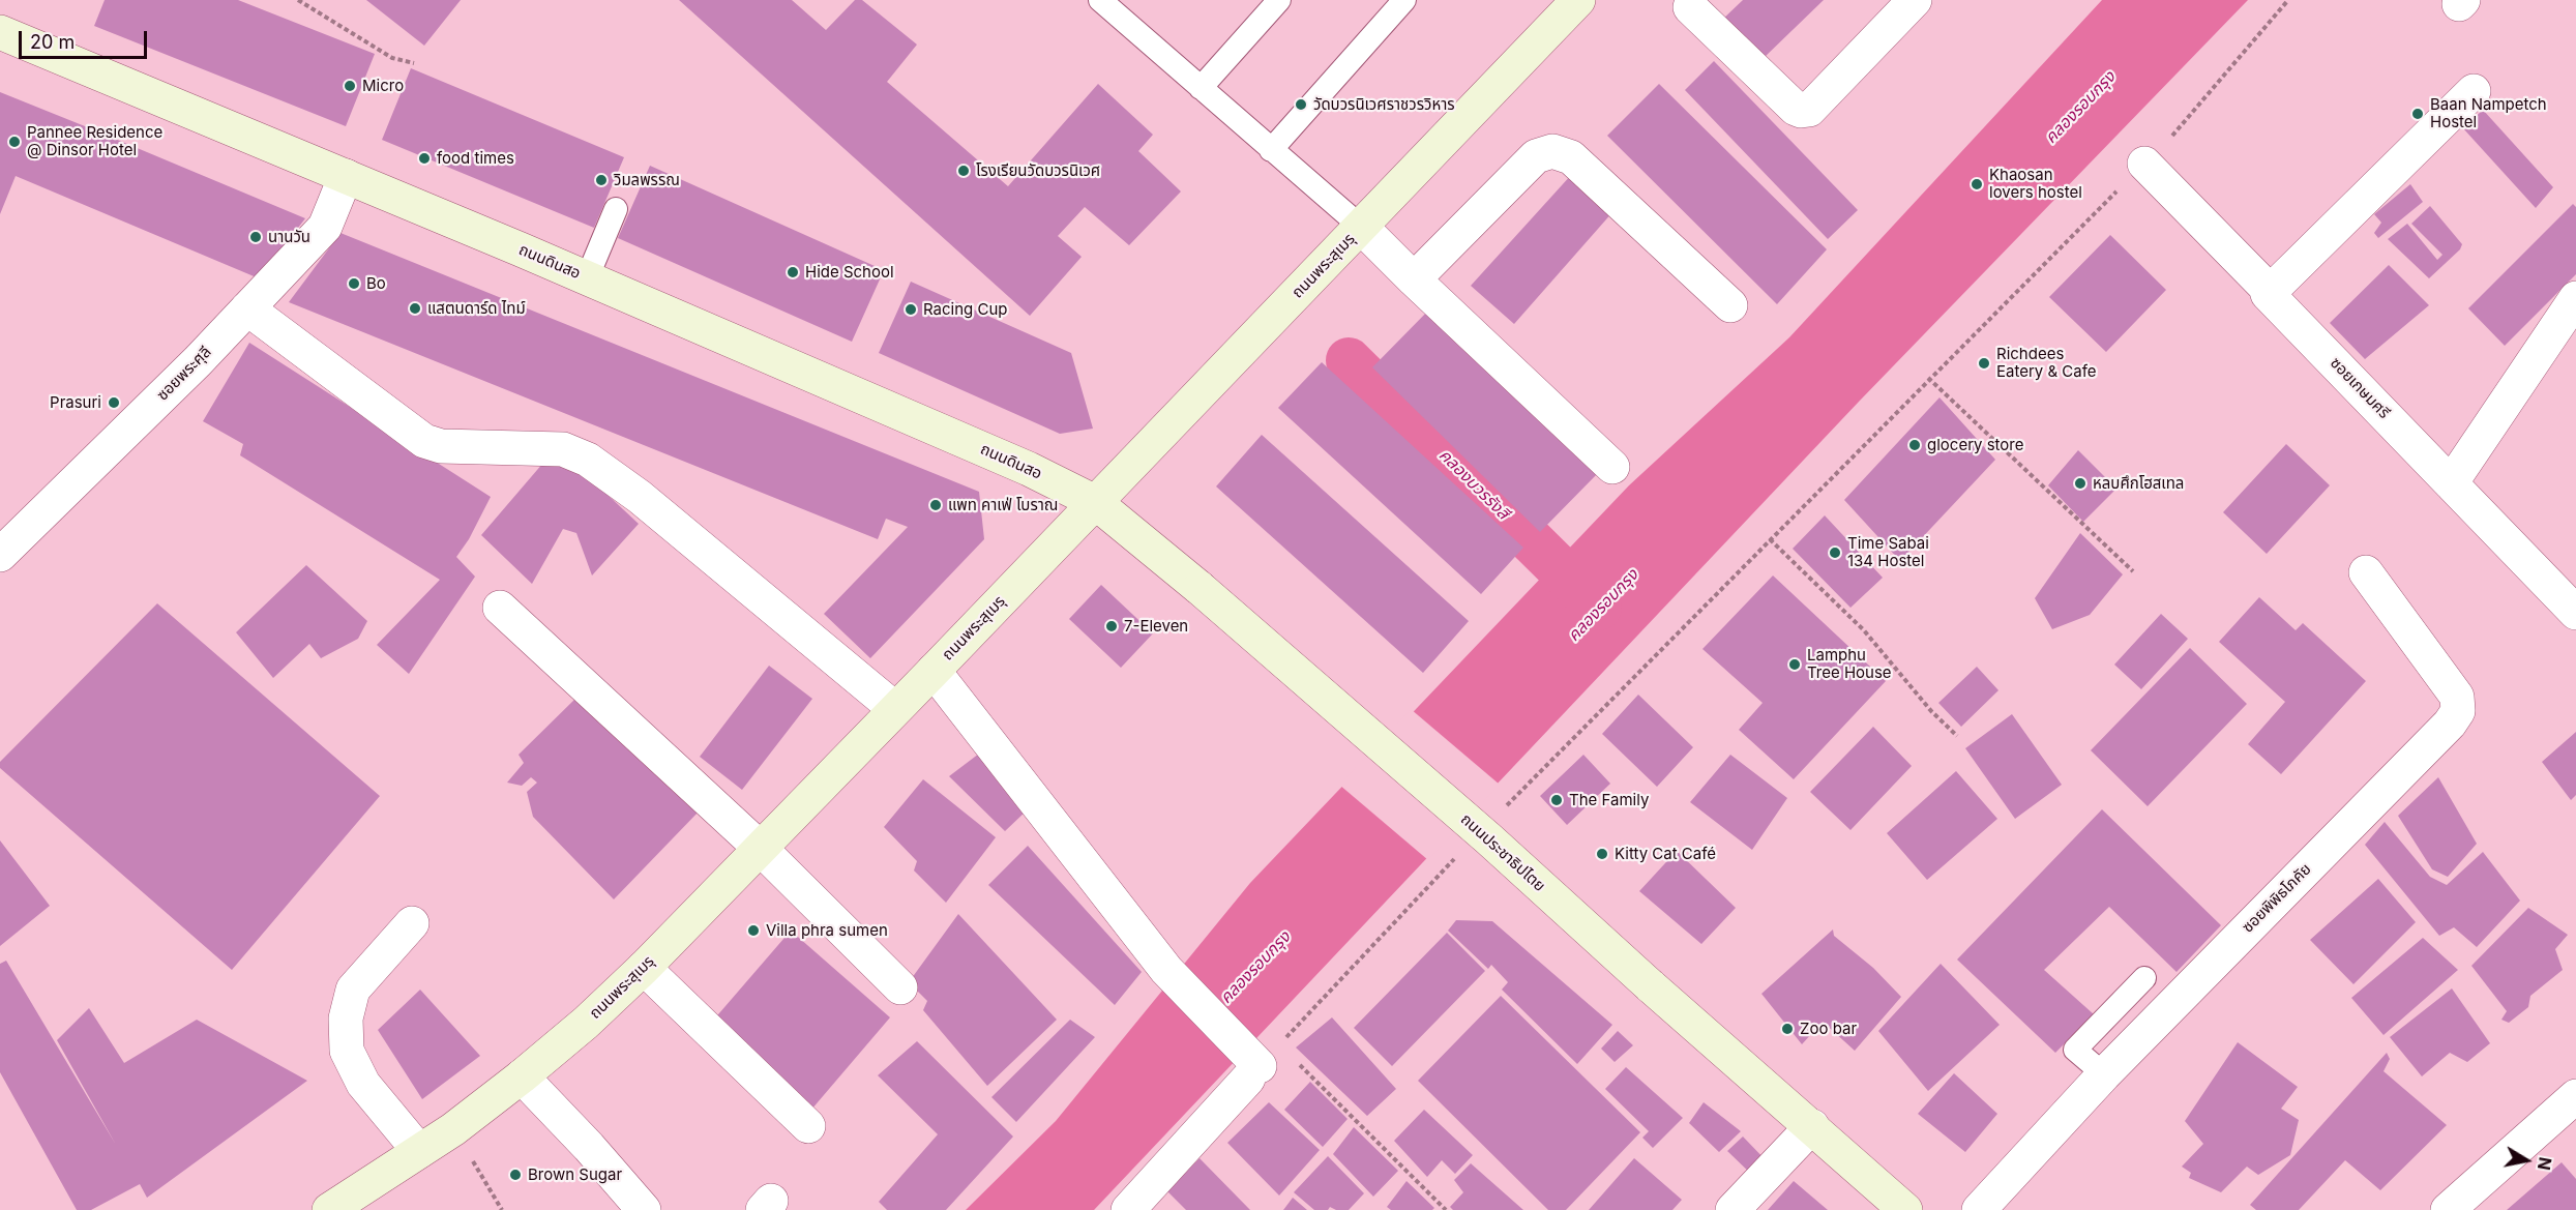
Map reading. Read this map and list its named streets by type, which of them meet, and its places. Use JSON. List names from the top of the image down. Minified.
{"streets":{"main road":["ถนนดินสอ","ถนนพระสุเมรุ","ถนนประชาธิปไตย"],"street":["ซอยพระศุลี","ซอยเกษมศรี","ซอยพิพิธโภคัย"]},"crossings":[["ถนนดินสอ","ถนนพระสุเมรุ"],["ถนนดินสอ","ซอยพระศุลี"],["ถนนดินสอ","ถนนประชาธิปไตย"],["ถนนพระสุเมรุ","ถนนประชาธิปไตย"]],"water":["คลองรอบกรุง","คลองบวรรังสี"],"places":["Micro","วัดบวรนิเวศราชวรวิหาร","Baan Nampetch Hostel","Pannee Residence @ Dinsor Hotel","food times","โรงเรียนวัดบวรนิเวศ","วิมลพรรณ","Khaosan lovers hostel","นานวัน","Hide School","Bo","แสตนดาร์ด ไทม์","Racing Cup","Richdees Eatery & Cafe","Prasuri","glocery store","หลบศึกโฮสเทล","แพท คาเฟ่ โบราณ","Time Sabai 134 Hostel","7-Eleven","Lamphu Tree House","The Family","Kitty Cat Café","Villa phra sumen","Zoo bar","Brown Sugar"],"scale_bar":"20 m","north":"right"}
